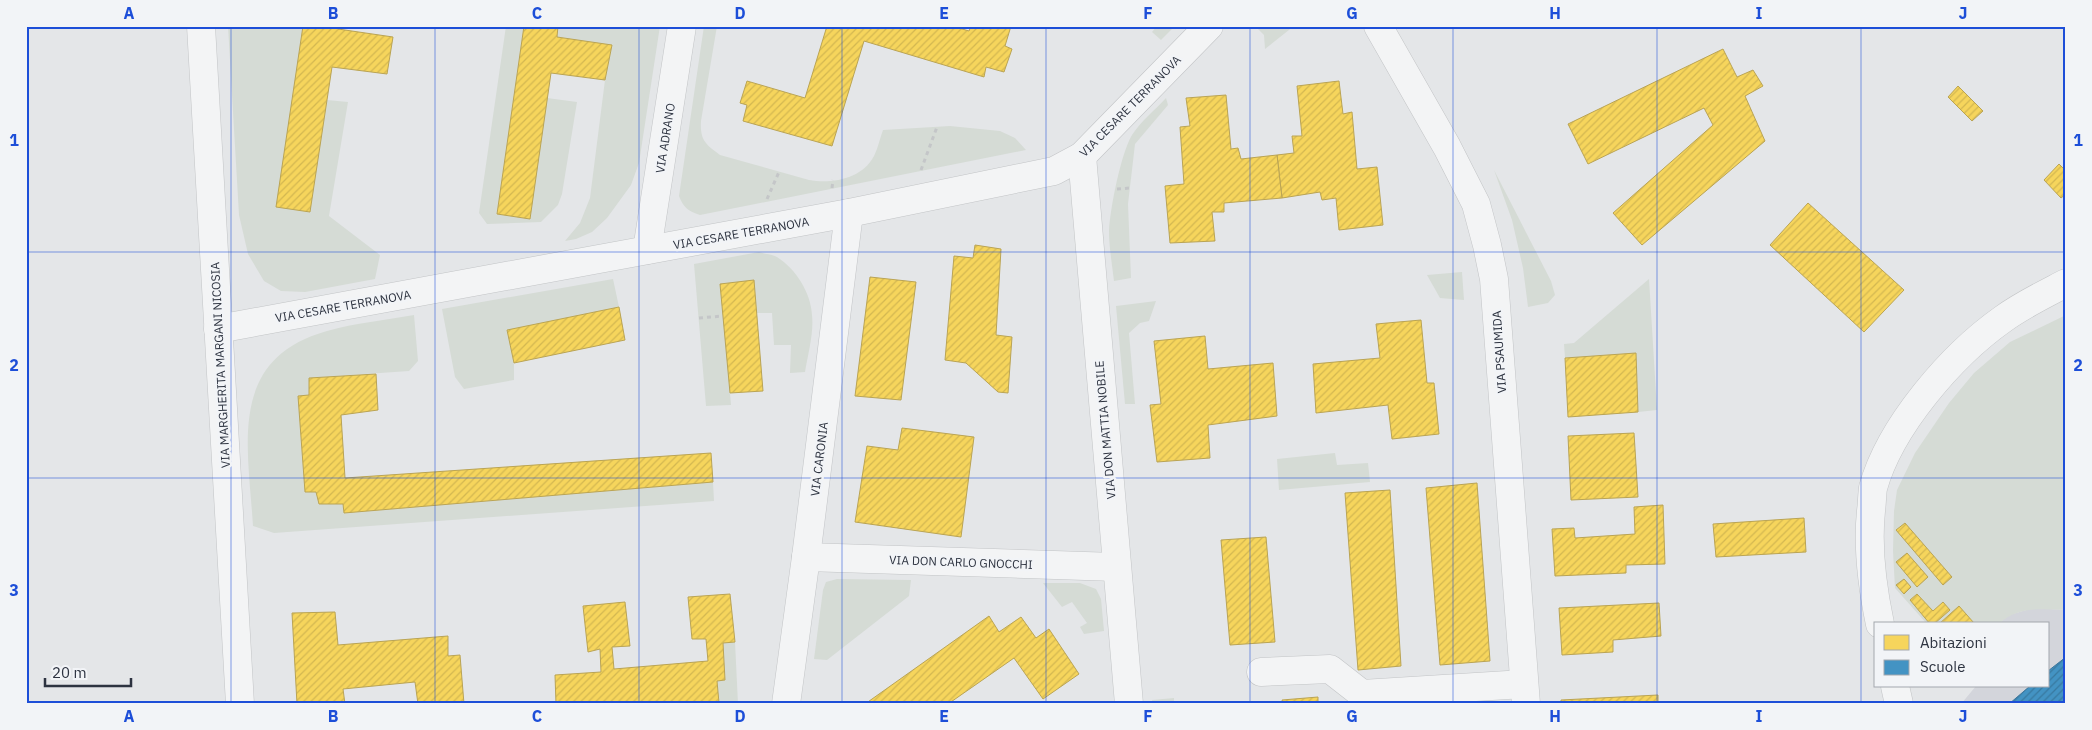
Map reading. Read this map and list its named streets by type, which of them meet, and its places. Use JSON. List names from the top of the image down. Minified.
{"streets":{"street":["VIA CESARE TERRANOVA","VIA ADRANO","VIA PSAUMIDA","VIA MARGHERITA MARGANI NICOSIA","VIA DON MATTIA NOBILE","VIA CARONIA","VIA DON CARLO GNOCCHI"]},"crossings":[["VIA CESARE TERRANOVA","VIA ADRANO"],["VIA CESARE TERRANOVA","VIA MARGHERITA MARGANI NICOSIA"],["VIA CESARE TERRANOVA","VIA DON MATTIA NOBILE"],["VIA CESARE TERRANOVA","VIA CARONIA"],["VIA DON MATTIA NOBILE","VIA DON CARLO GNOCCHI"],["VIA CARONIA","VIA DON CARLO GNOCCHI"]],"legend":["Abitazioni","Scuole"],"scale_bar":"20 m","grid":{"columns":["A","B","C","D","E","F","G","H","I","J"],"rows":["1","2","3"]}}
